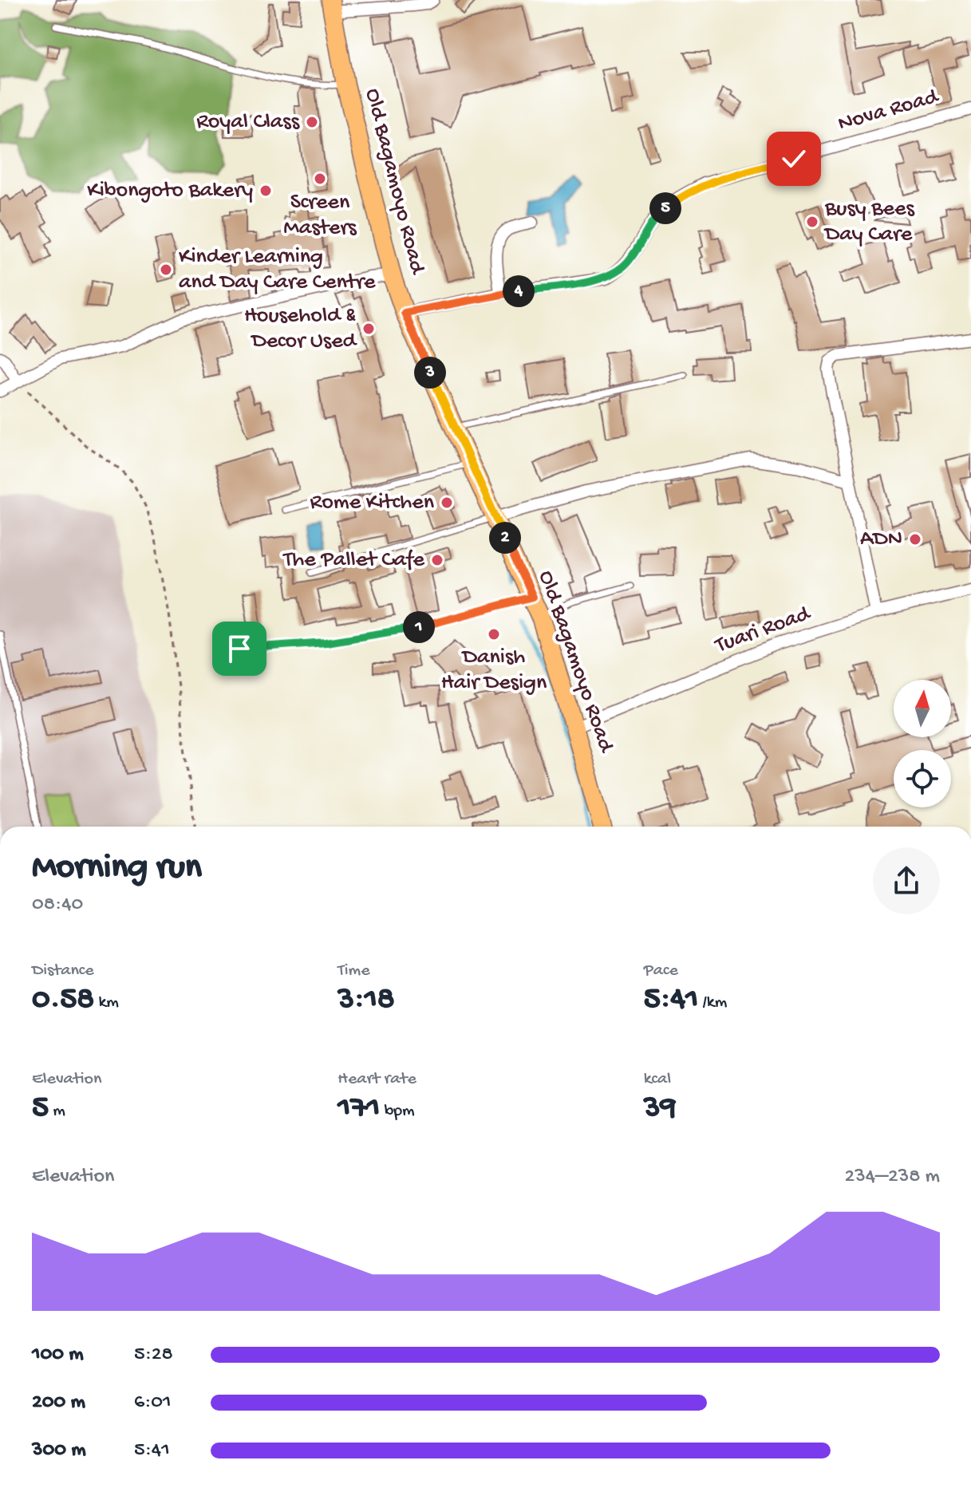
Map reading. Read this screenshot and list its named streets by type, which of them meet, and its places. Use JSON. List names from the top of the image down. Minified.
{"streets":{"main road":["Old Bagamoyo Road"],"street":["Nova Road","Tuari Road"]},"crossings":[["Nova Road","Old Bagamoyo Road"],["Old Bagamoyo Road","Tuari Road"]],"places":["Royal Class","Screen Masters","Kibongoto Bakery","Busy Bees Day Care","Kinder Learning and Day Care Centre","Household & Decor Used","Rome Kitchen","ADN","The Pallet Cafe","Danish Hair Design"],"north":"top","page":{"pins":["5","4","3","2","1"],"heading":["Morning run","08:40"],"stats":[["Distance","0.58 km"],["Time","3:18"],["Pace","5:41 /km"],["Elevation","5 m"],["Heart rate","171 bpm"],["kcal","39"]],"chart":["Elevation","234–238 m"],"list":[{"name":"100 m","note":"5:28"},{"name":"200 m","note":"6:01"},{"name":"300 m","note":"5:41"}]}}
